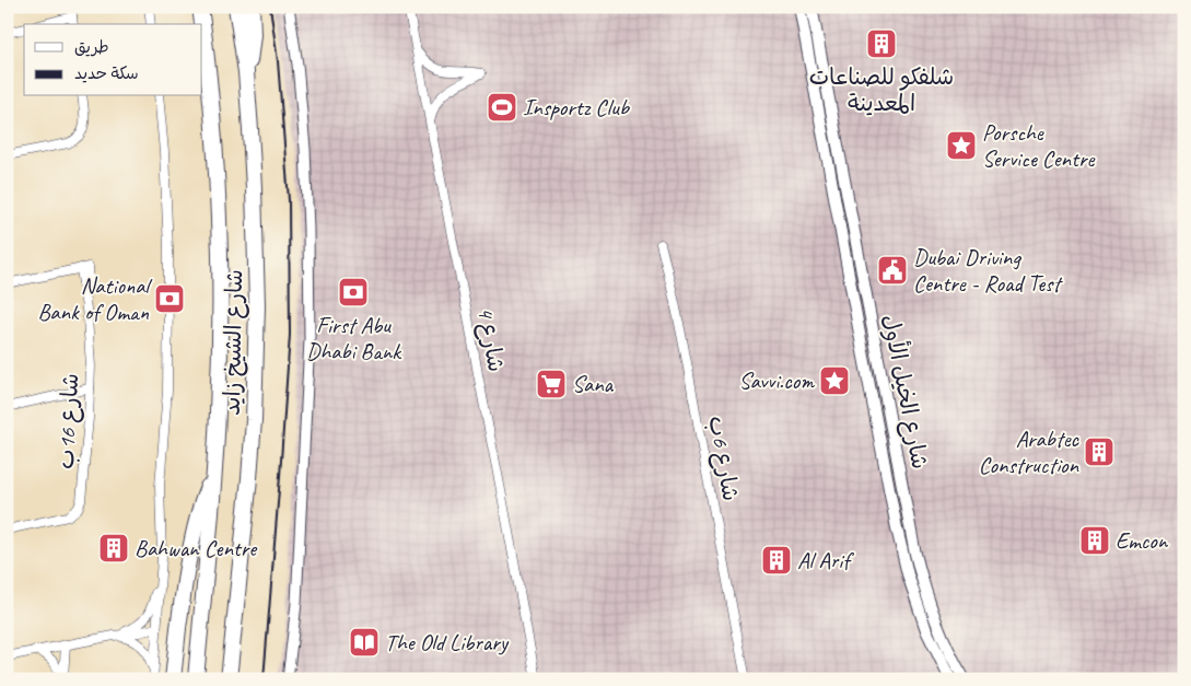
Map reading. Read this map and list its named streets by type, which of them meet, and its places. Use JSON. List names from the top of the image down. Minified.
{"streets":{"highway":["شارع الشيخ زايد"],"main road":["شارع الخيل الأول"],"street":["شارع 4","شارع 16ب","شارع 6ب"]},"places":{"building":["شلفكو للصناعات المعدينة","Arabtec Construction","Emcon","Bahwan Centre","Al Arif"],"sports":["Insportz Club"],"place":["Porsche Service Centre","Savvi.com"],"public building":["Dubai Driving Centre - Road Test"],"bank":["First Abu Dhabi Bank","National Bank of Oman"],"supermarket":["Sana"],"library":["The Old Library"]},"legend":["طريق","سكة حديد"]}
